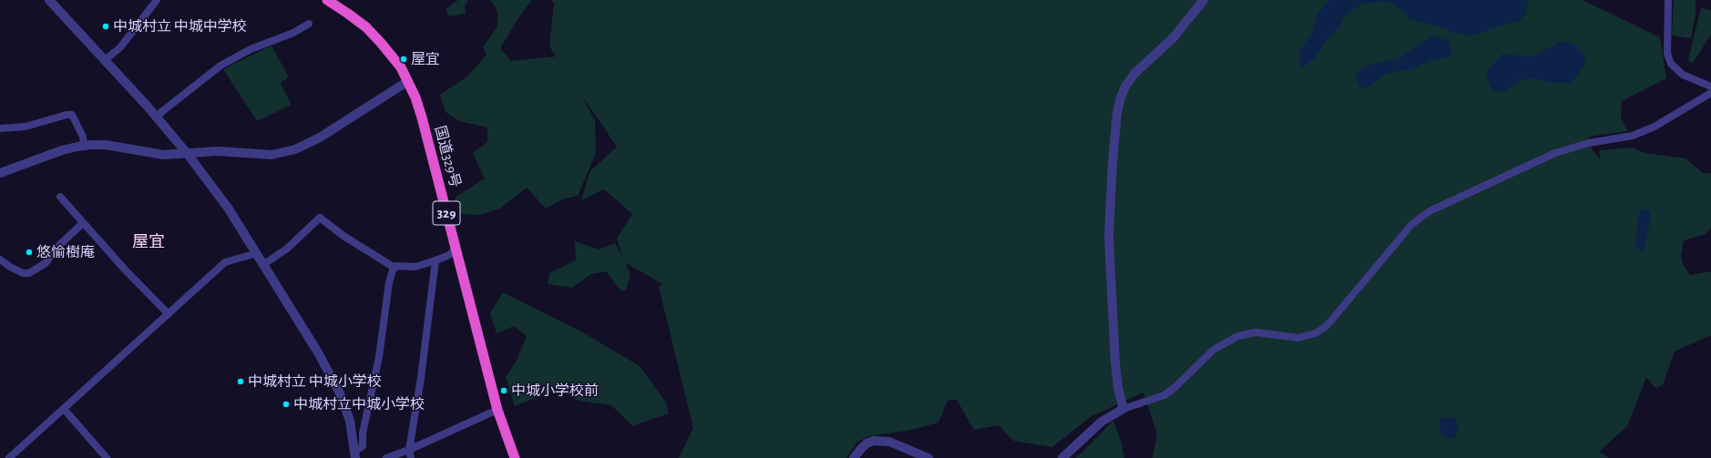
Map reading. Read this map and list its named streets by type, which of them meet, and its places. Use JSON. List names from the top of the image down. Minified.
{"streets":{"highway":["国道329号","329"]},"districts":["屋宜"],"places":["中城村立 中城中学校","屋宜","悠愉樹庵","中城村立 中城小学校","中城小学校前","中城村立中城小学校"]}
